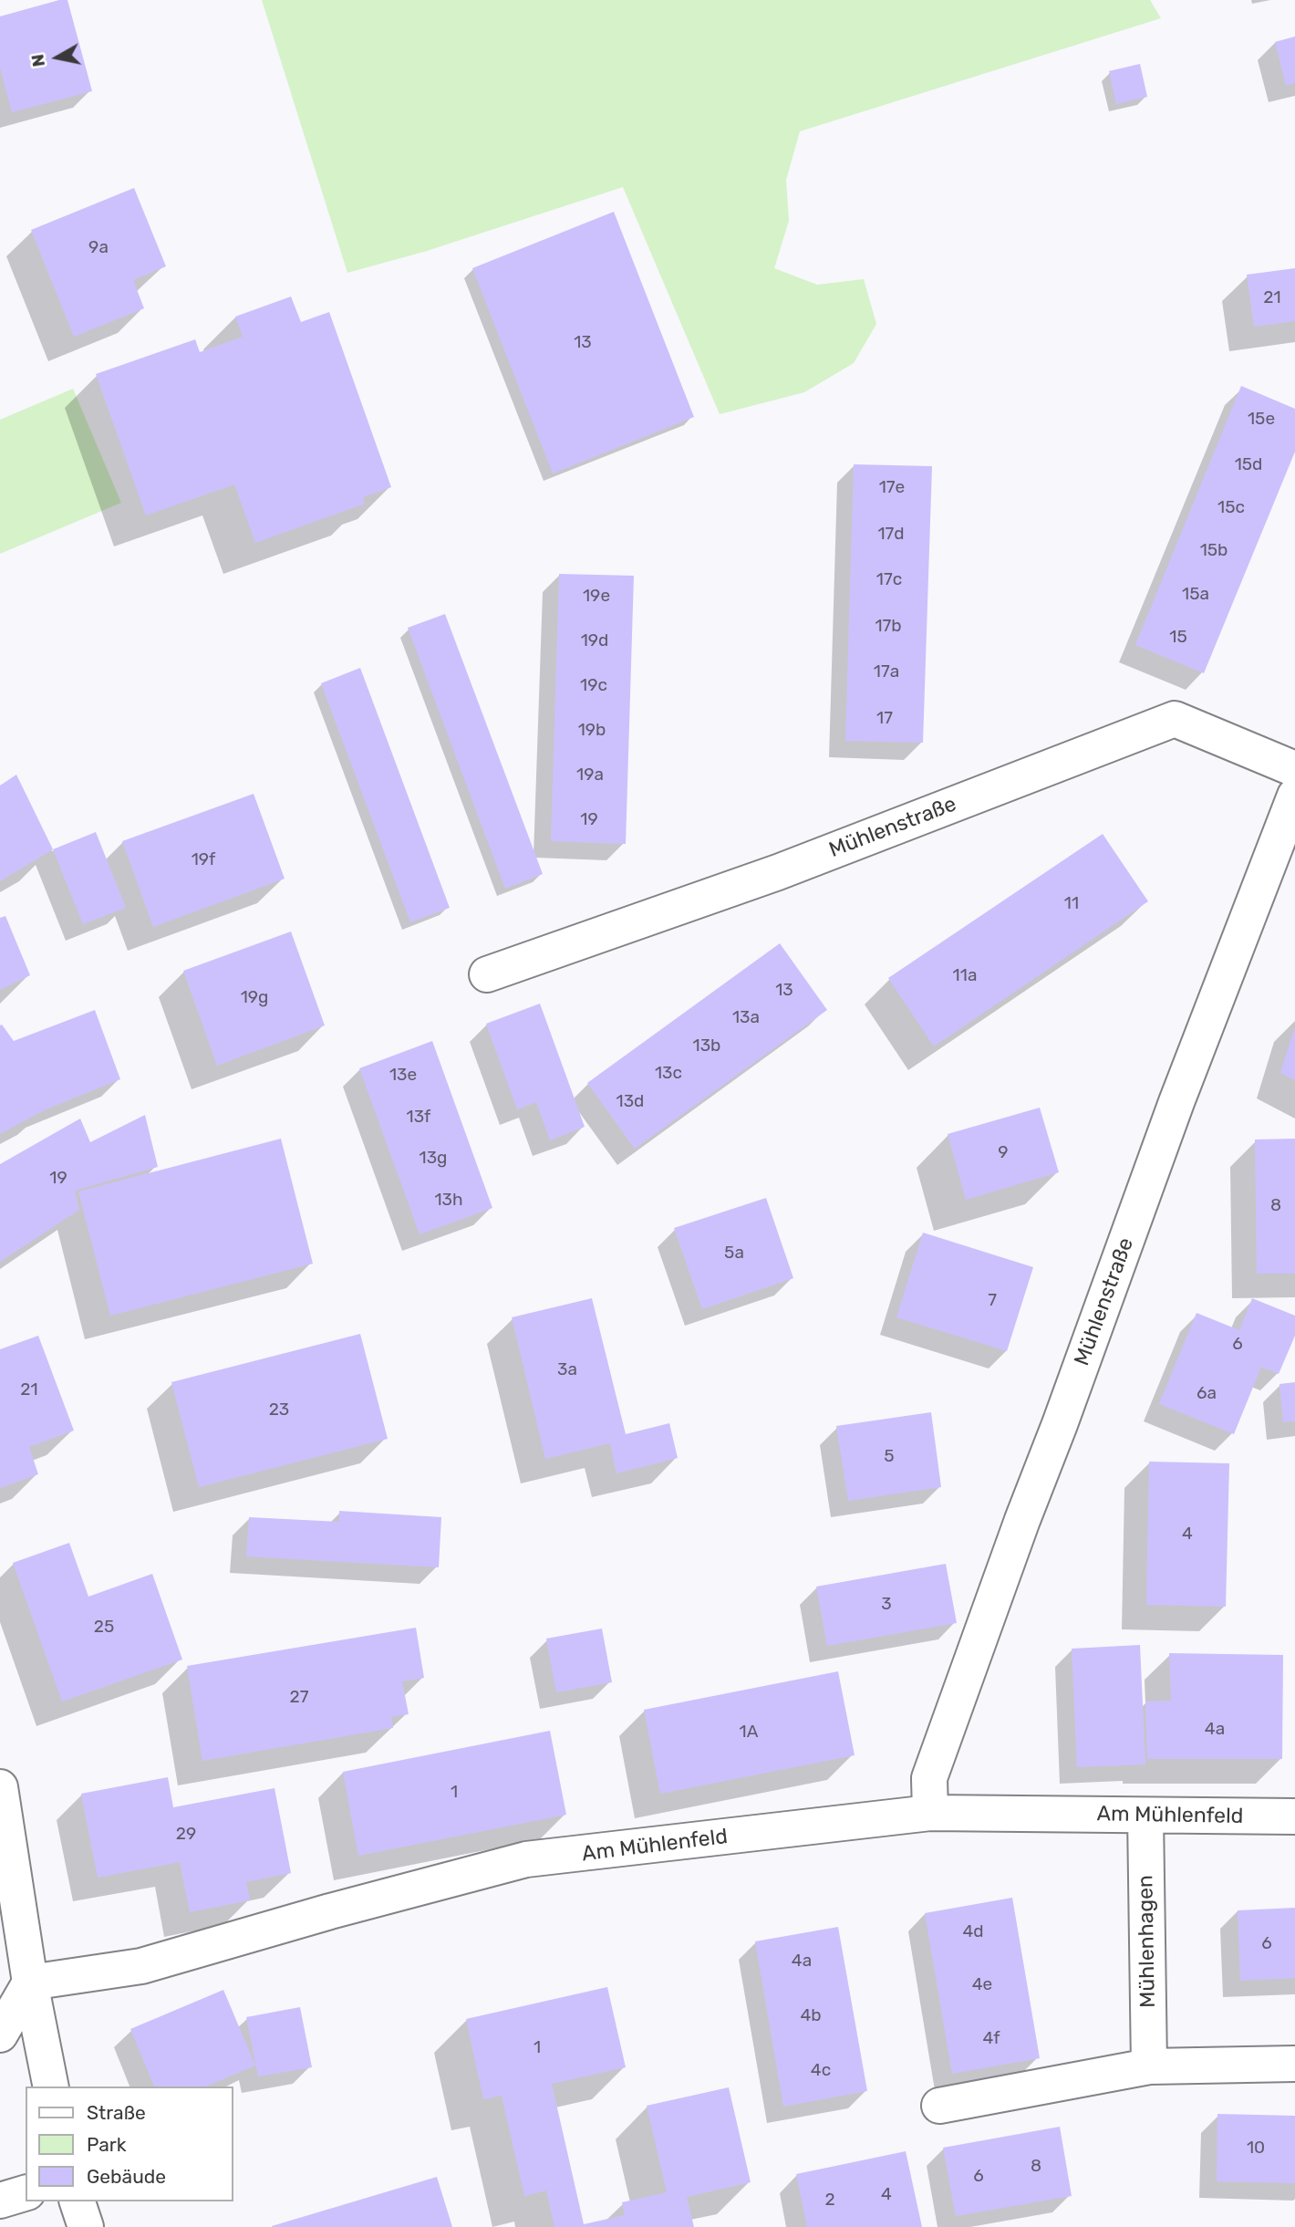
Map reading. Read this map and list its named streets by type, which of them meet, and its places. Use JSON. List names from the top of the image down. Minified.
{"streets":{"street":["Mühlenstraße","Am Mühlenfeld","Mühlenhagen"]},"crossings":[["Mühlenstraße","Am Mühlenfeld"],["Am Mühlenfeld","Mühlenhagen"]],"house_numbers":["9a","21","13","15e","15d","17e","15c","17d","15b","17c","15a","19e","17b","15","19d","17a","19c","17","19b","19a","19","19f","11","11a","13","19g","13a","13b","13c","13e","13d","13f","9","13g","19","13h","8","5a","7","6","3a","21","6a","23","5","4","3","25","27","4a","1A","1","29","4d","6","4a","4e","4b","4f","1","4c","10","8","6","4","2"],"legend":["Straße","Park","Gebäude"],"north":"left"}
